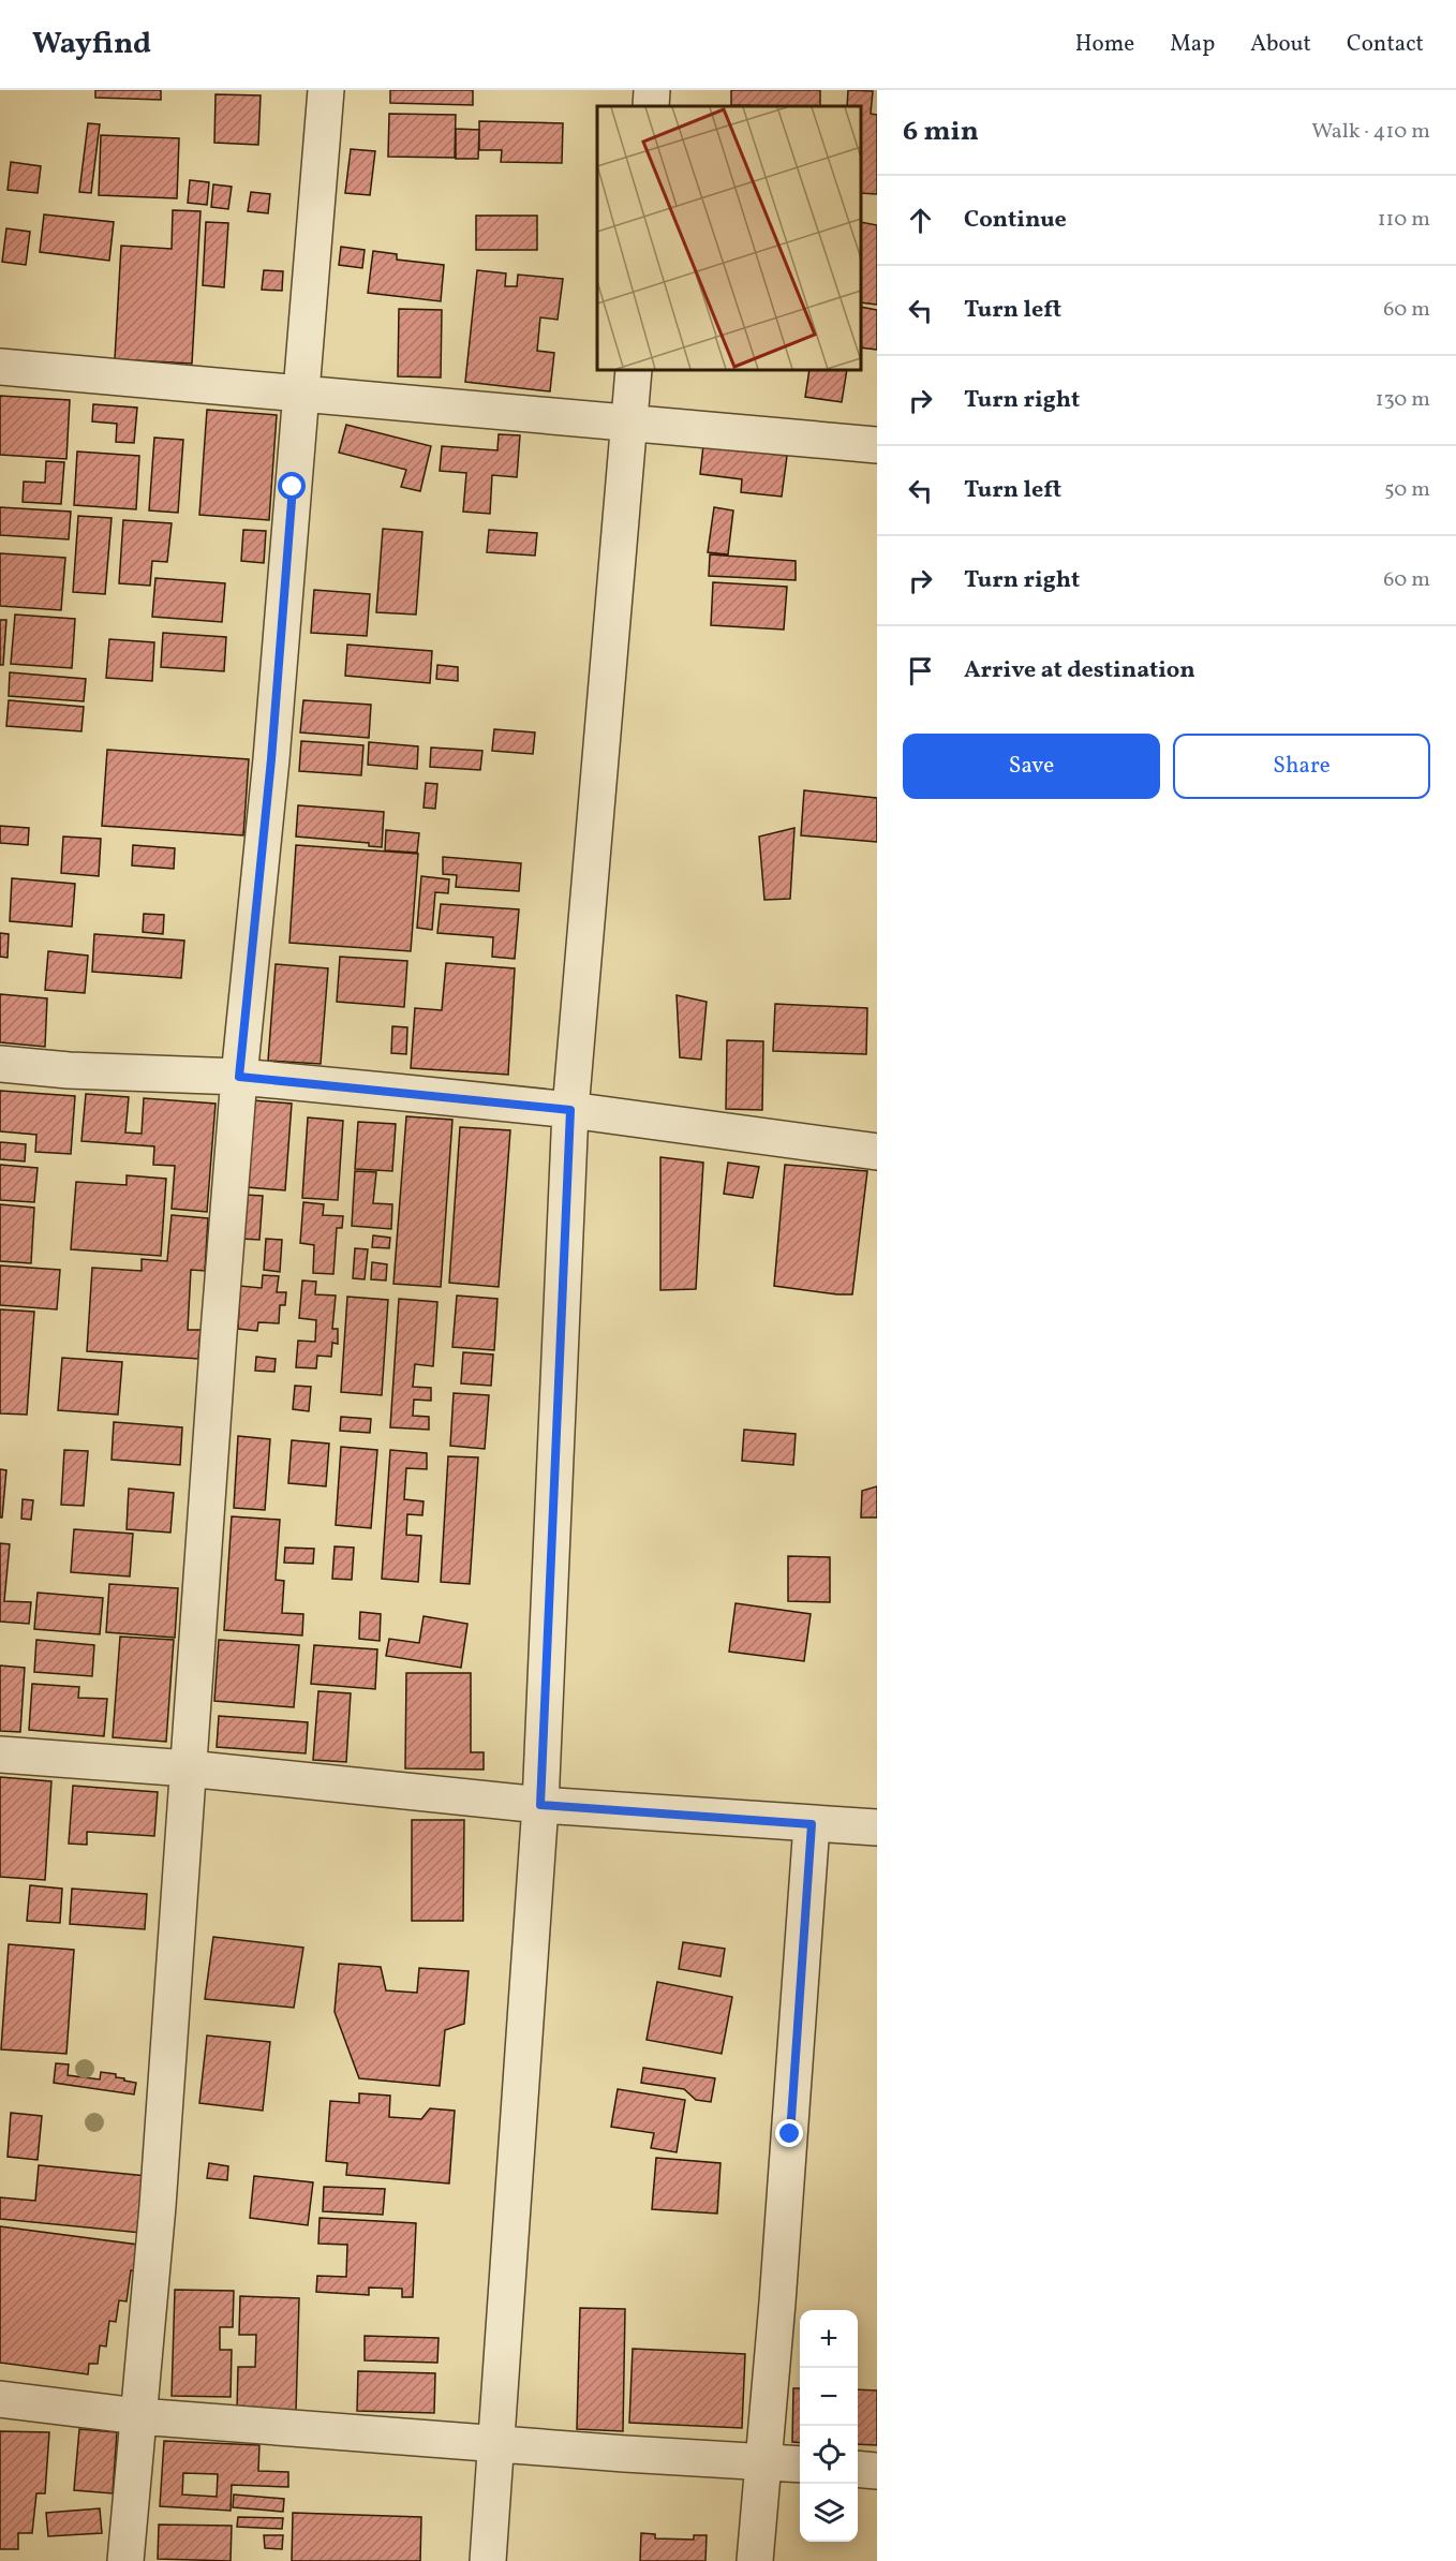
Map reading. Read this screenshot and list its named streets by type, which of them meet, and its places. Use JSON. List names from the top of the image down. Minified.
{"page":{"header":"Wayfind","nav":["Home","Map","About","Contact"],"heading":["6 min","Walk · 410 m"],"list":[["Continue","110 m"],["Turn left","60 m"],["Turn right","130 m"],["Turn left","50 m"],["Turn right","60 m"],"Arrive at destination"],"buttons":["Save","Share"],"map_buttons":["+","−"]}}
